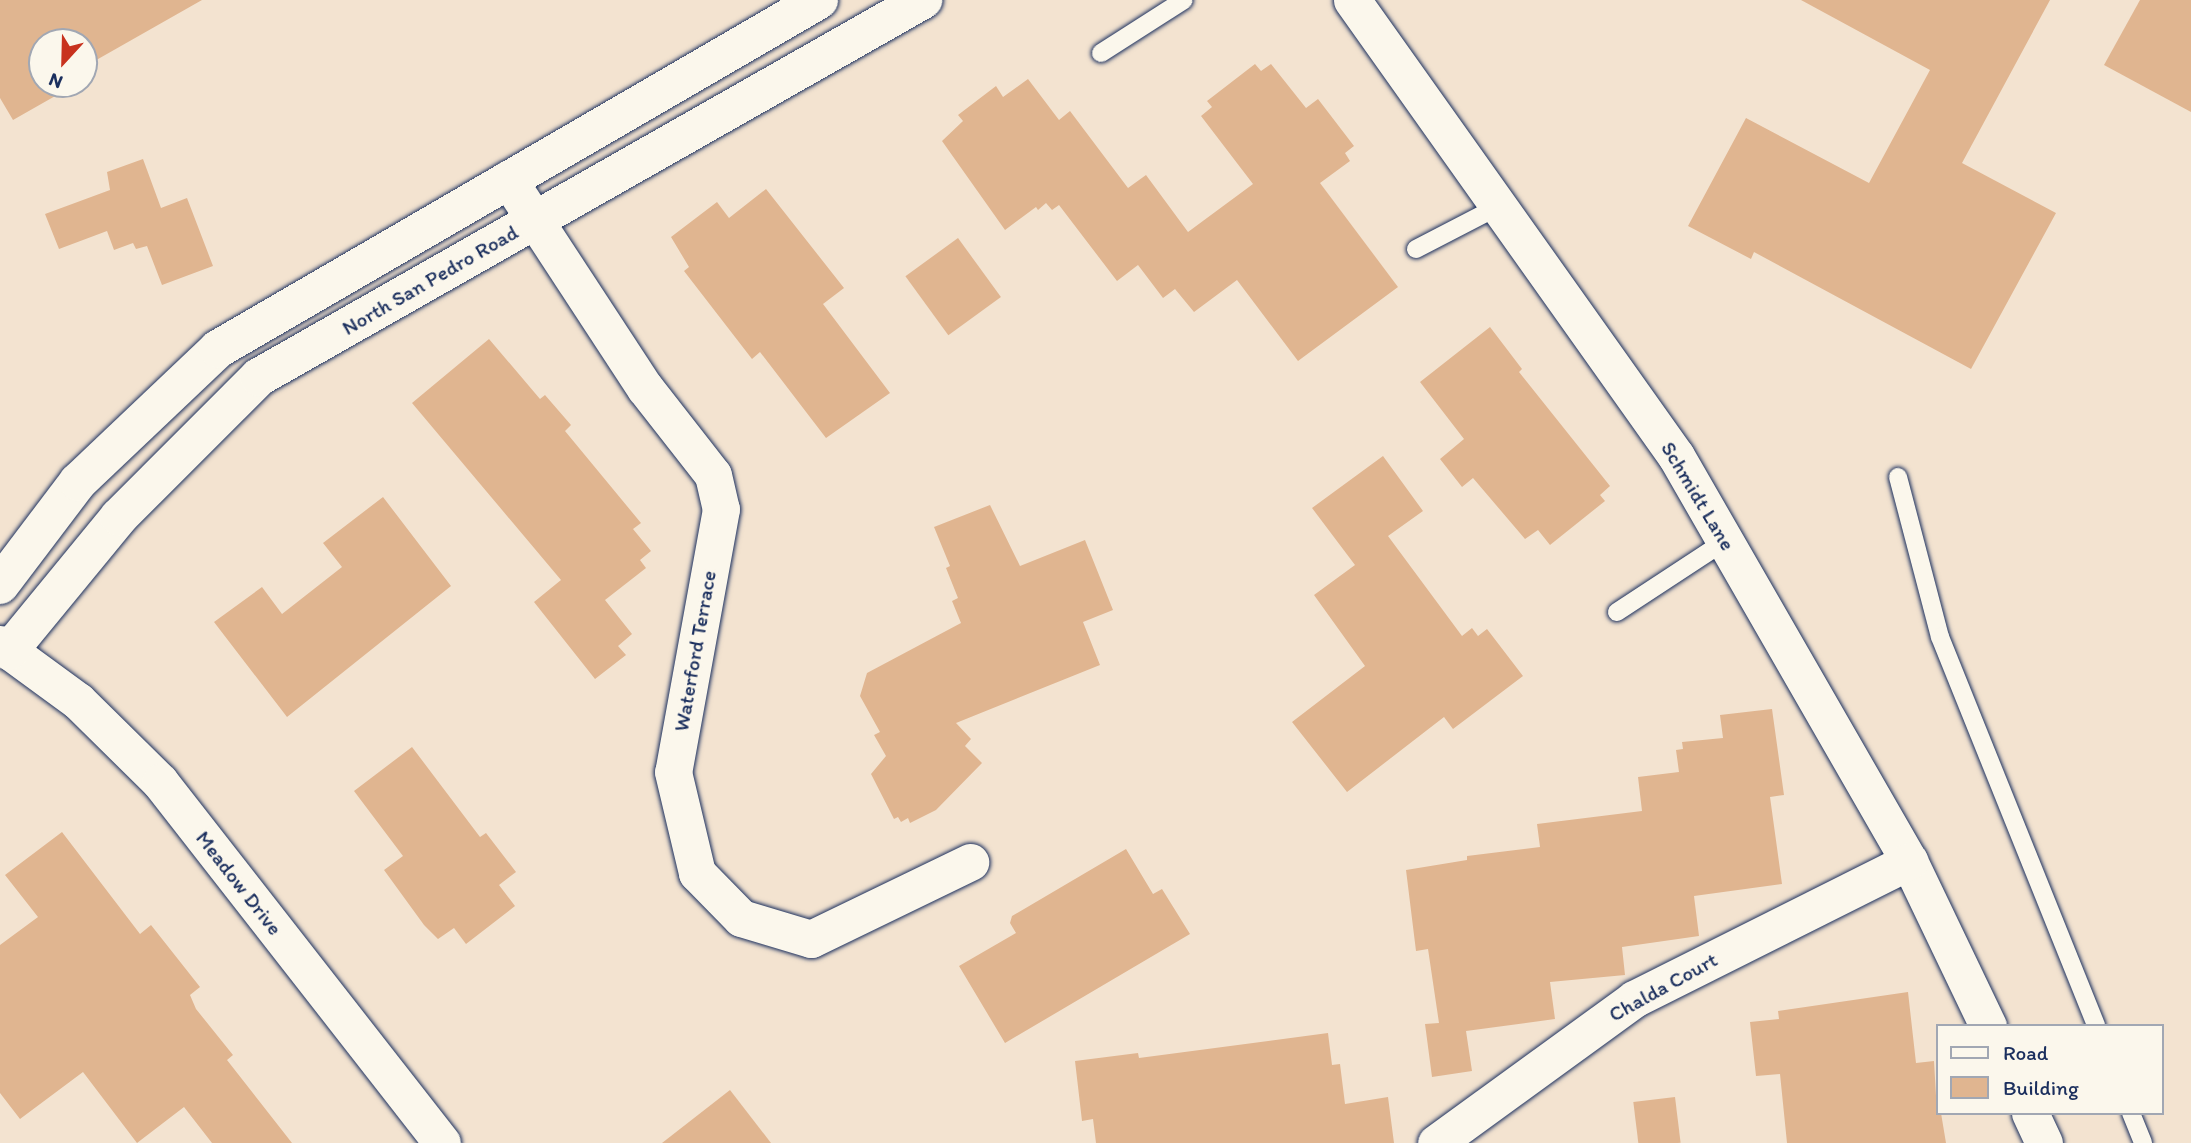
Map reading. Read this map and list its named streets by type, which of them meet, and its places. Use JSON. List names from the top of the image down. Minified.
{"streets":{"main road":["North San Pedro Road"],"street":["Schmidt Lane","Waterford Terrace","Meadow Drive","Chalda Court"]},"crossings":[["North San Pedro Road","Waterford Terrace"],["North San Pedro Road","Meadow Drive"],["Schmidt Lane","Chalda Court"]],"legend":["Road","Building"],"north":"bottom"}
